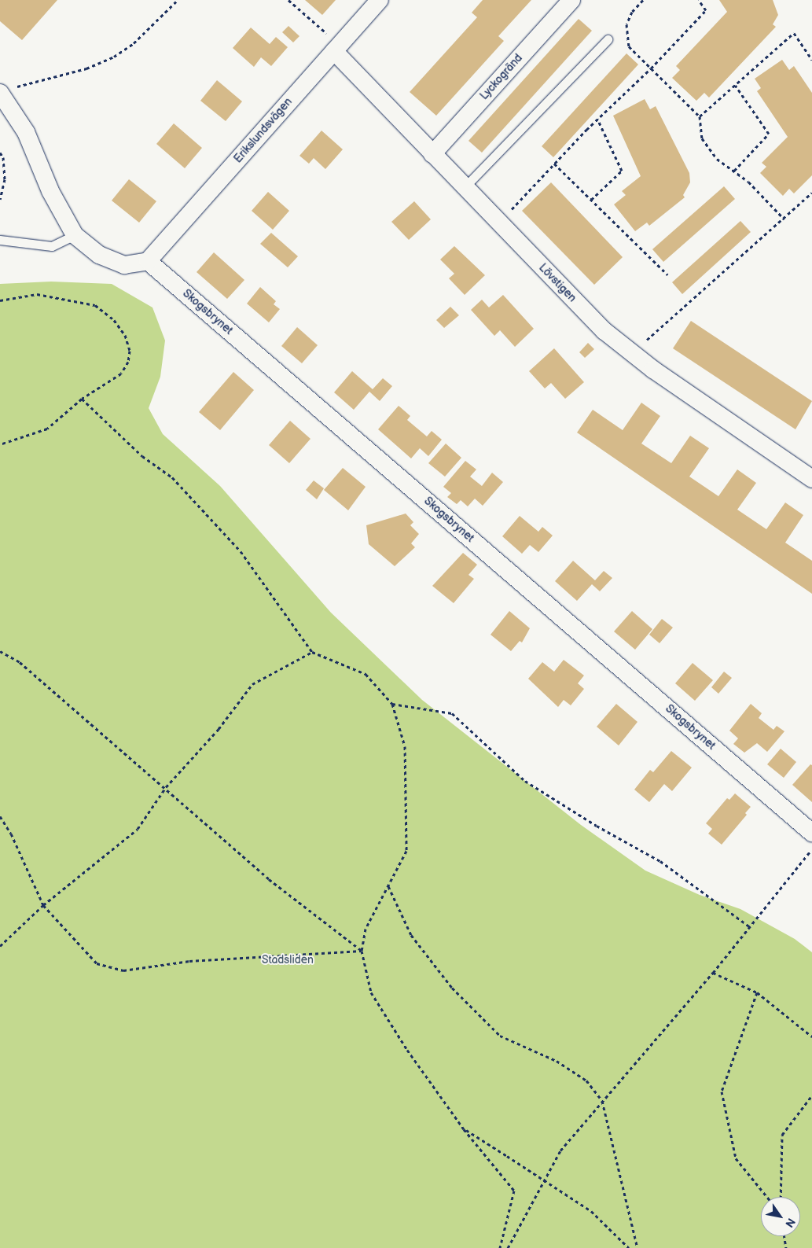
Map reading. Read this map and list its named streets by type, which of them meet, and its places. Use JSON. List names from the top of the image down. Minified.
{"streets":{"street":["Lyckogränd","Erikslundsvägen","Lövstigen","Skogsbrynet"]},"crossings":[["Lyckogränd","Lövstigen"],["Erikslundsvägen","Lövstigen"],["Erikslundsvägen","Skogsbrynet"]],"parks":["Stadsliden"],"north":"bottom right"}
